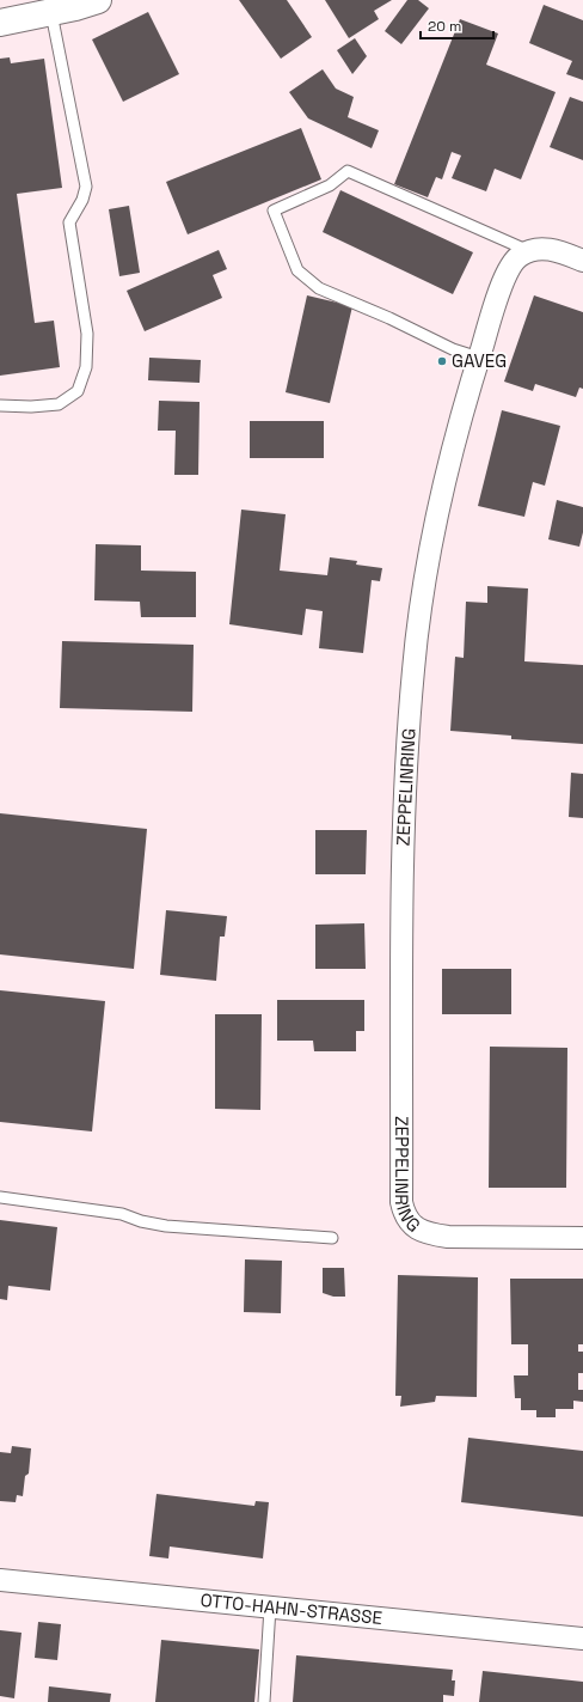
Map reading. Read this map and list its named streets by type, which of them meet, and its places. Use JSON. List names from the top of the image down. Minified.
{"streets":{"street":["ZEPPELINRING","OTTO-HAHN-STRASSE"]},"places":["GAVEG"],"scale_bar":"20 m"}
